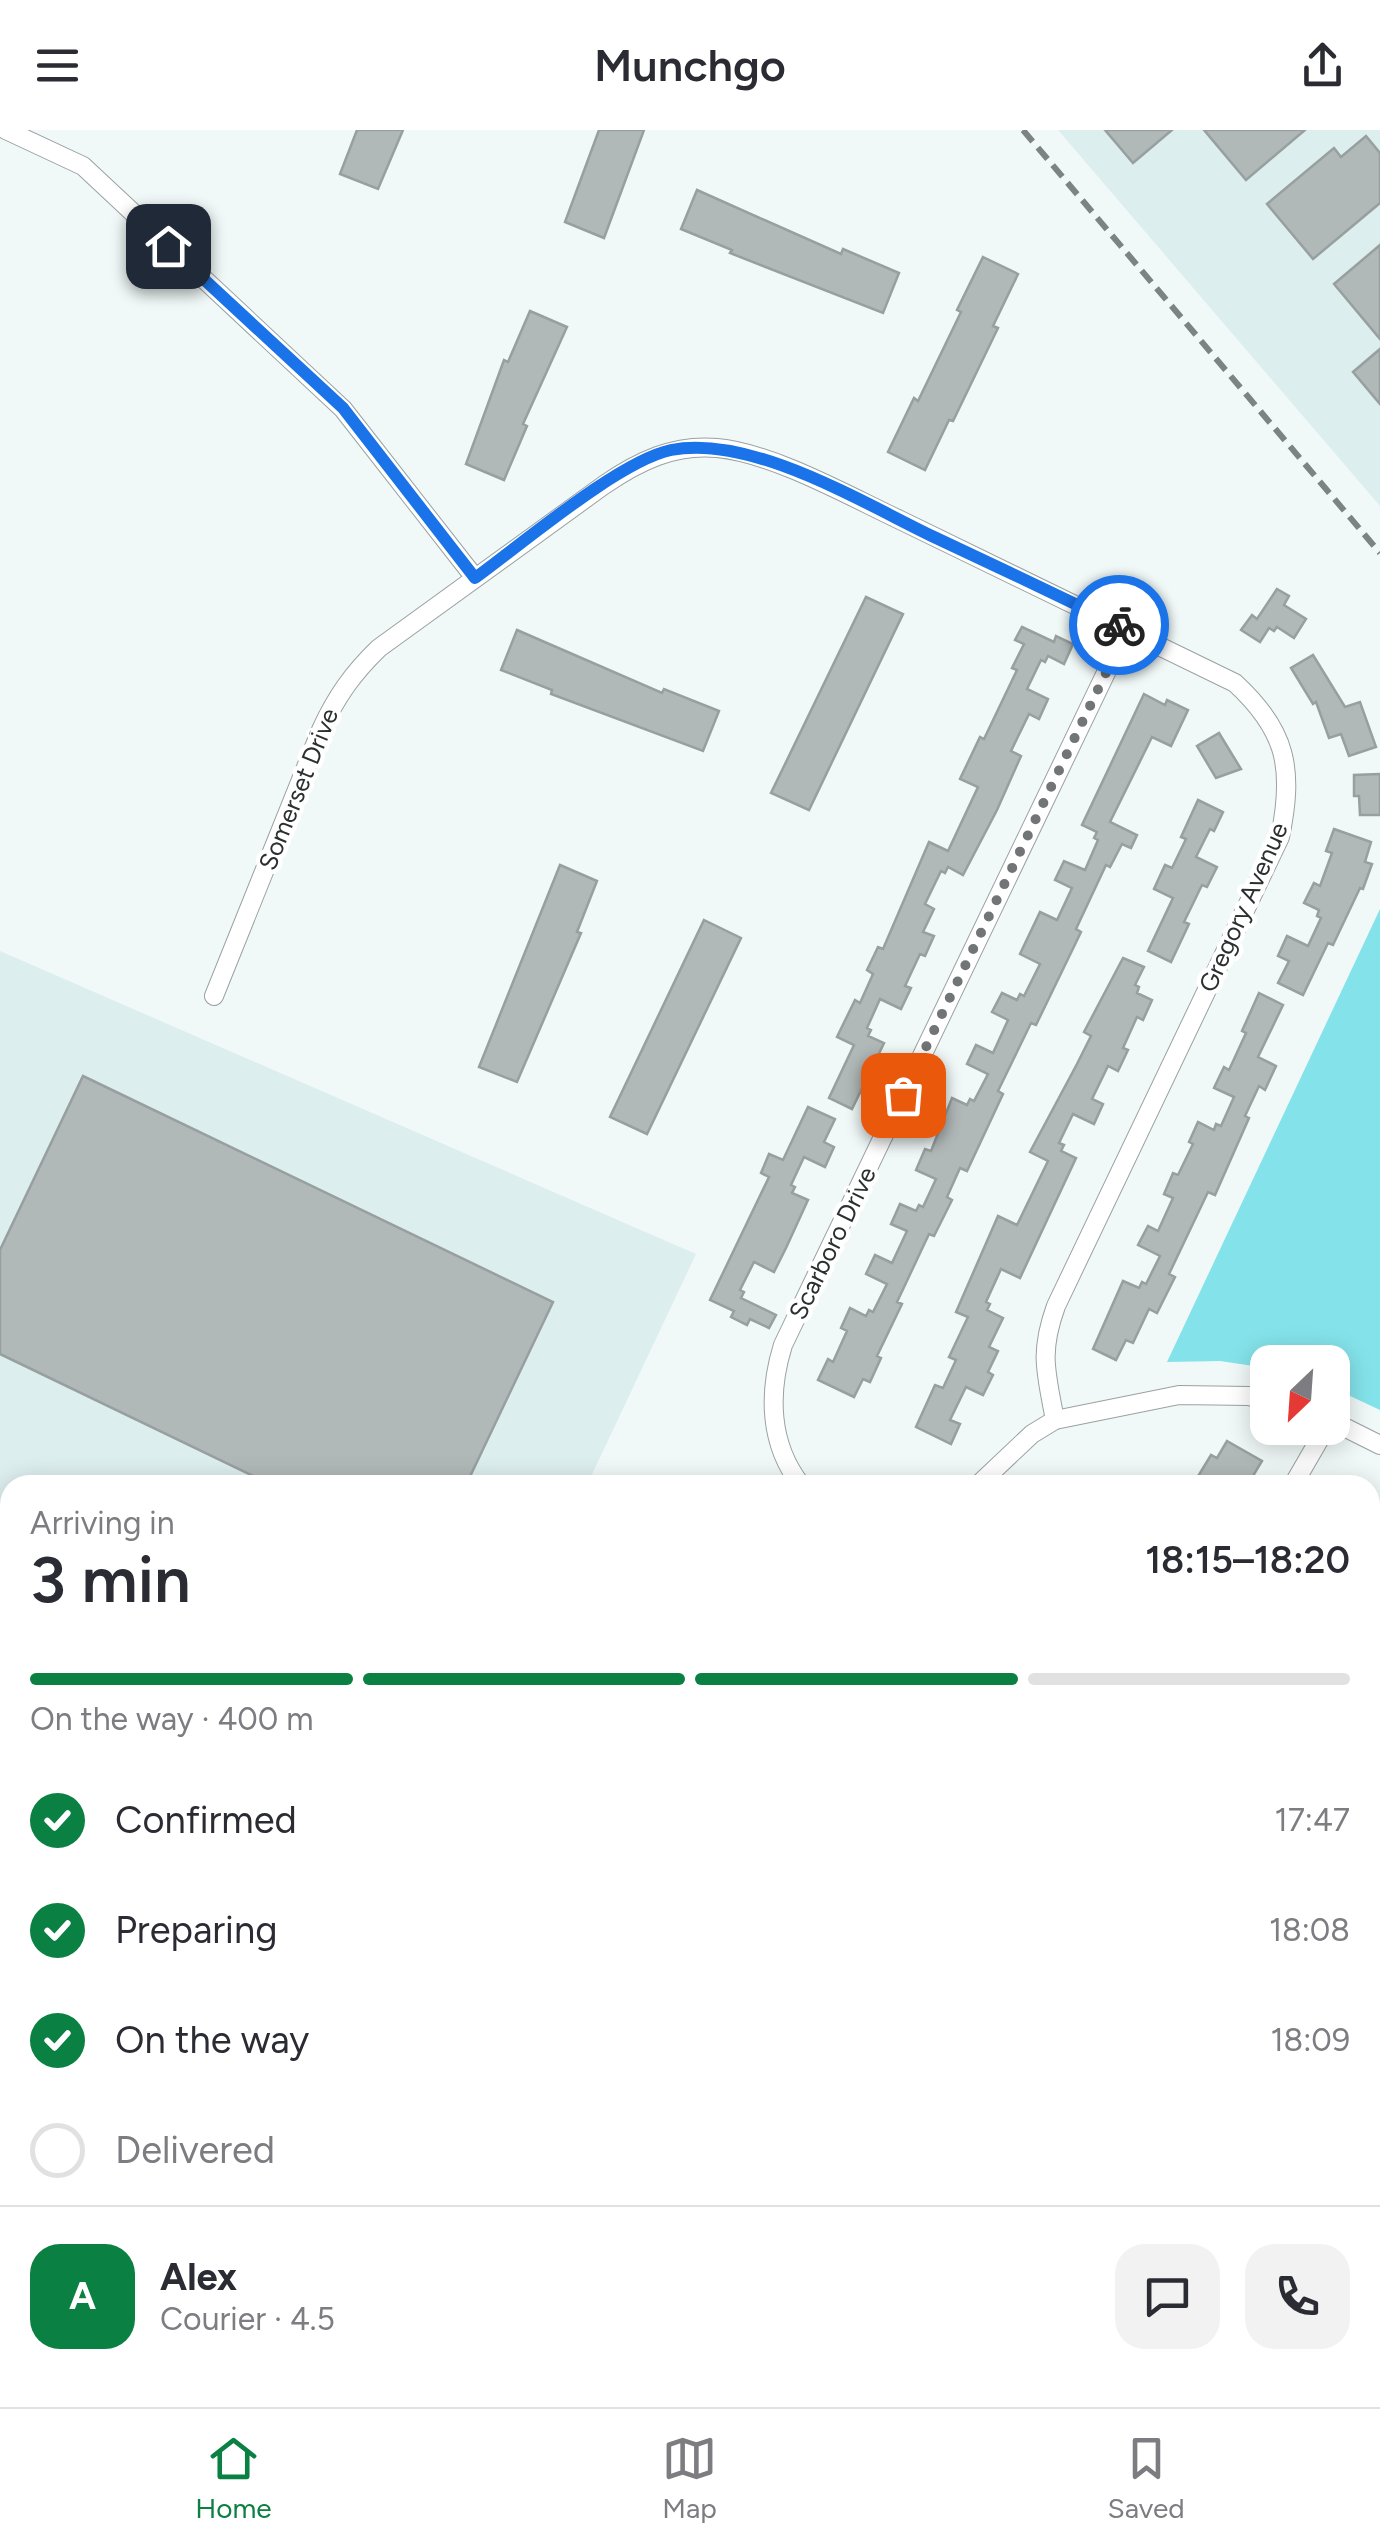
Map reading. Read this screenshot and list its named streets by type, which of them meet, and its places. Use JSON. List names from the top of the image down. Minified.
{"streets":{"street":["Somerset Drive","Gregory Avenue","Scarboro Drive"]},"crossings":[["Somerset Drive","Gregory Avenue"],["Gregory Avenue","Scarboro Drive"]],"north":"bottom left","page":{"header":"Munchgo","heading":["3 min","Arriving in","18:15–18:20"],"panel":["Alex","Courier · 4.5"],"bar":"On the way · 400 m","list":[["Confirmed","17:47"],["Preparing","18:08"],["On the way","18:09"],"Delivered"],"round":"A","tabs":["Home","Map","Saved"]}}
